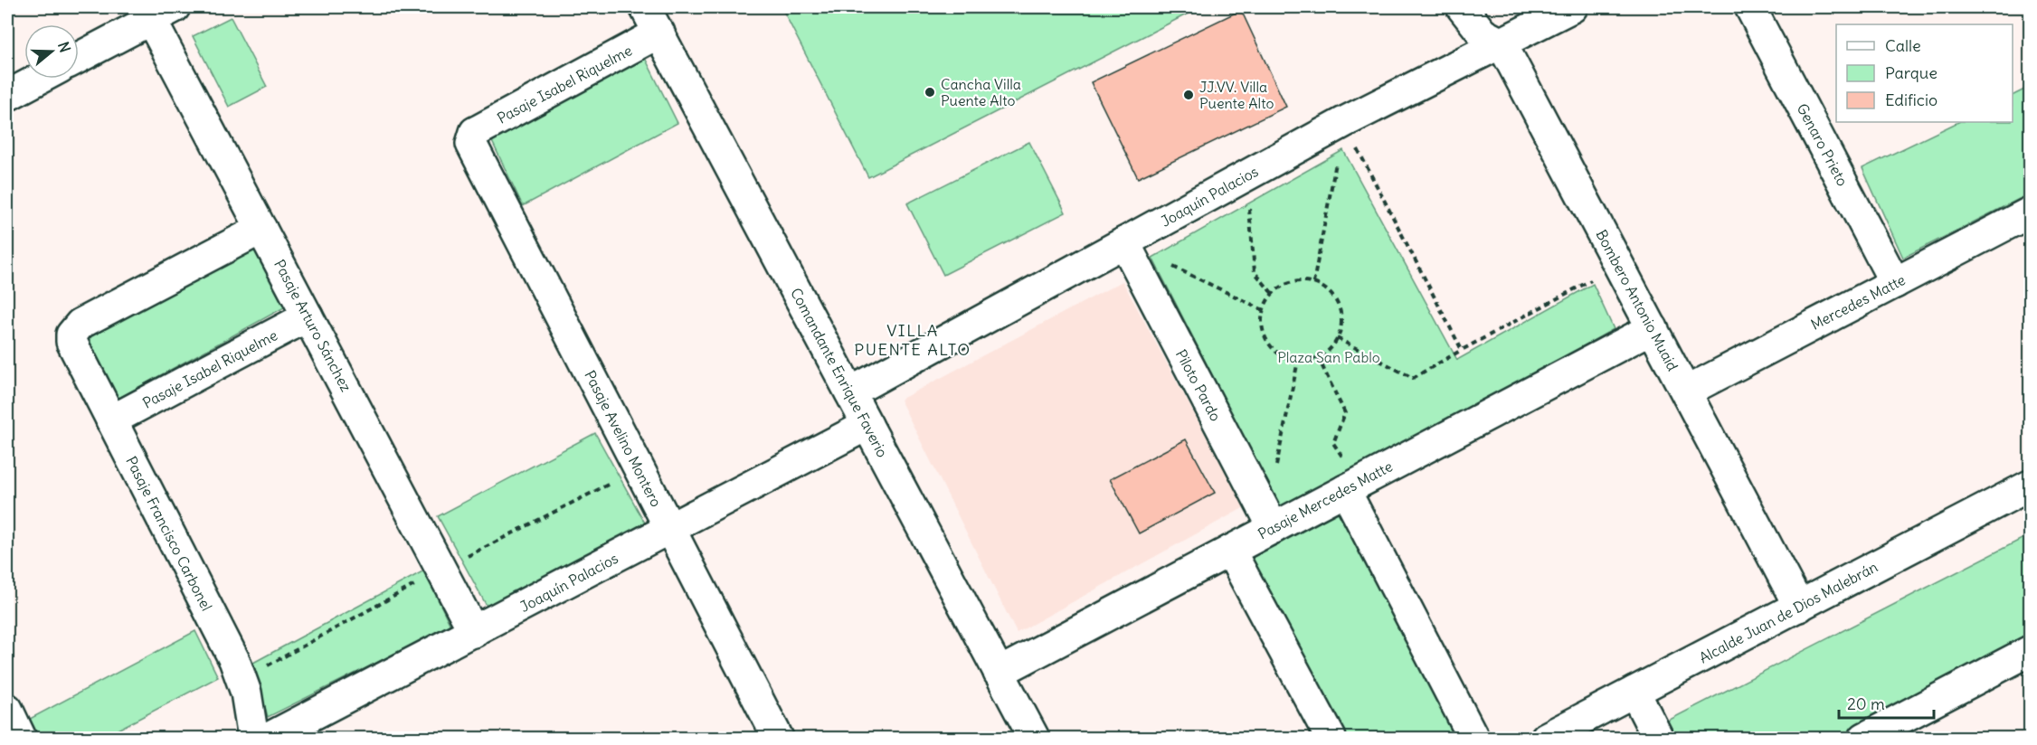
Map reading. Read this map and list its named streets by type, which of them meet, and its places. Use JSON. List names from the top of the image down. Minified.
{"streets":{"street":["Pasaje Isabel Riquelme","Genaro Prieto","Joaquín Palacios","Bombero Antonio Muaid","Mercedes Matte","Pasaje Arturo Sánchez","Comandante Enrique Faverio","Piloto Pardo","Pasaje Avelino Montero","Pasaje Mercedes Matte","Pasaje Francisco Carbonel","Alcalde Juan de Dios Malebrán"]},"crossings":[["Pasaje Isabel Riquelme","Pasaje Arturo Sánchez"],["Pasaje Isabel Riquelme","Comandante Enrique Faverio"],["Pasaje Isabel Riquelme","Pasaje Avelino Montero"],["Pasaje Isabel Riquelme","Pasaje Francisco Carbonel"],["Genaro Prieto","Mercedes Matte"],["Joaquín Palacios","Bombero Antonio Muaid"],["Joaquín Palacios","Pasaje Arturo Sánchez"],["Joaquín Palacios","Comandante Enrique Faverio"],["Joaquín Palacios","Piloto Pardo"],["Joaquín Palacios","Pasaje Avelino Montero"],["Bombero Antonio Muaid","Mercedes Matte"],["Bombero Antonio Muaid","Pasaje Mercedes Matte"],["Bombero Antonio Muaid","Alcalde Juan de Dios Malebrán"],["Pasaje Arturo Sánchez","Pasaje Francisco Carbonel"],["Comandante Enrique Faverio","Pasaje Mercedes Matte"],["Piloto Pardo","Pasaje Mercedes Matte"]],"districts":["VILLA PUENTE ALTO"],"parks":["Plaza San Pablo"],"places":["Cancha Villa Puente Alto","JJ.VV. Villa Puente Alto"],"legend":["Calle","Parque","Edificio"],"scale_bar":"20 m","north":"right"}
